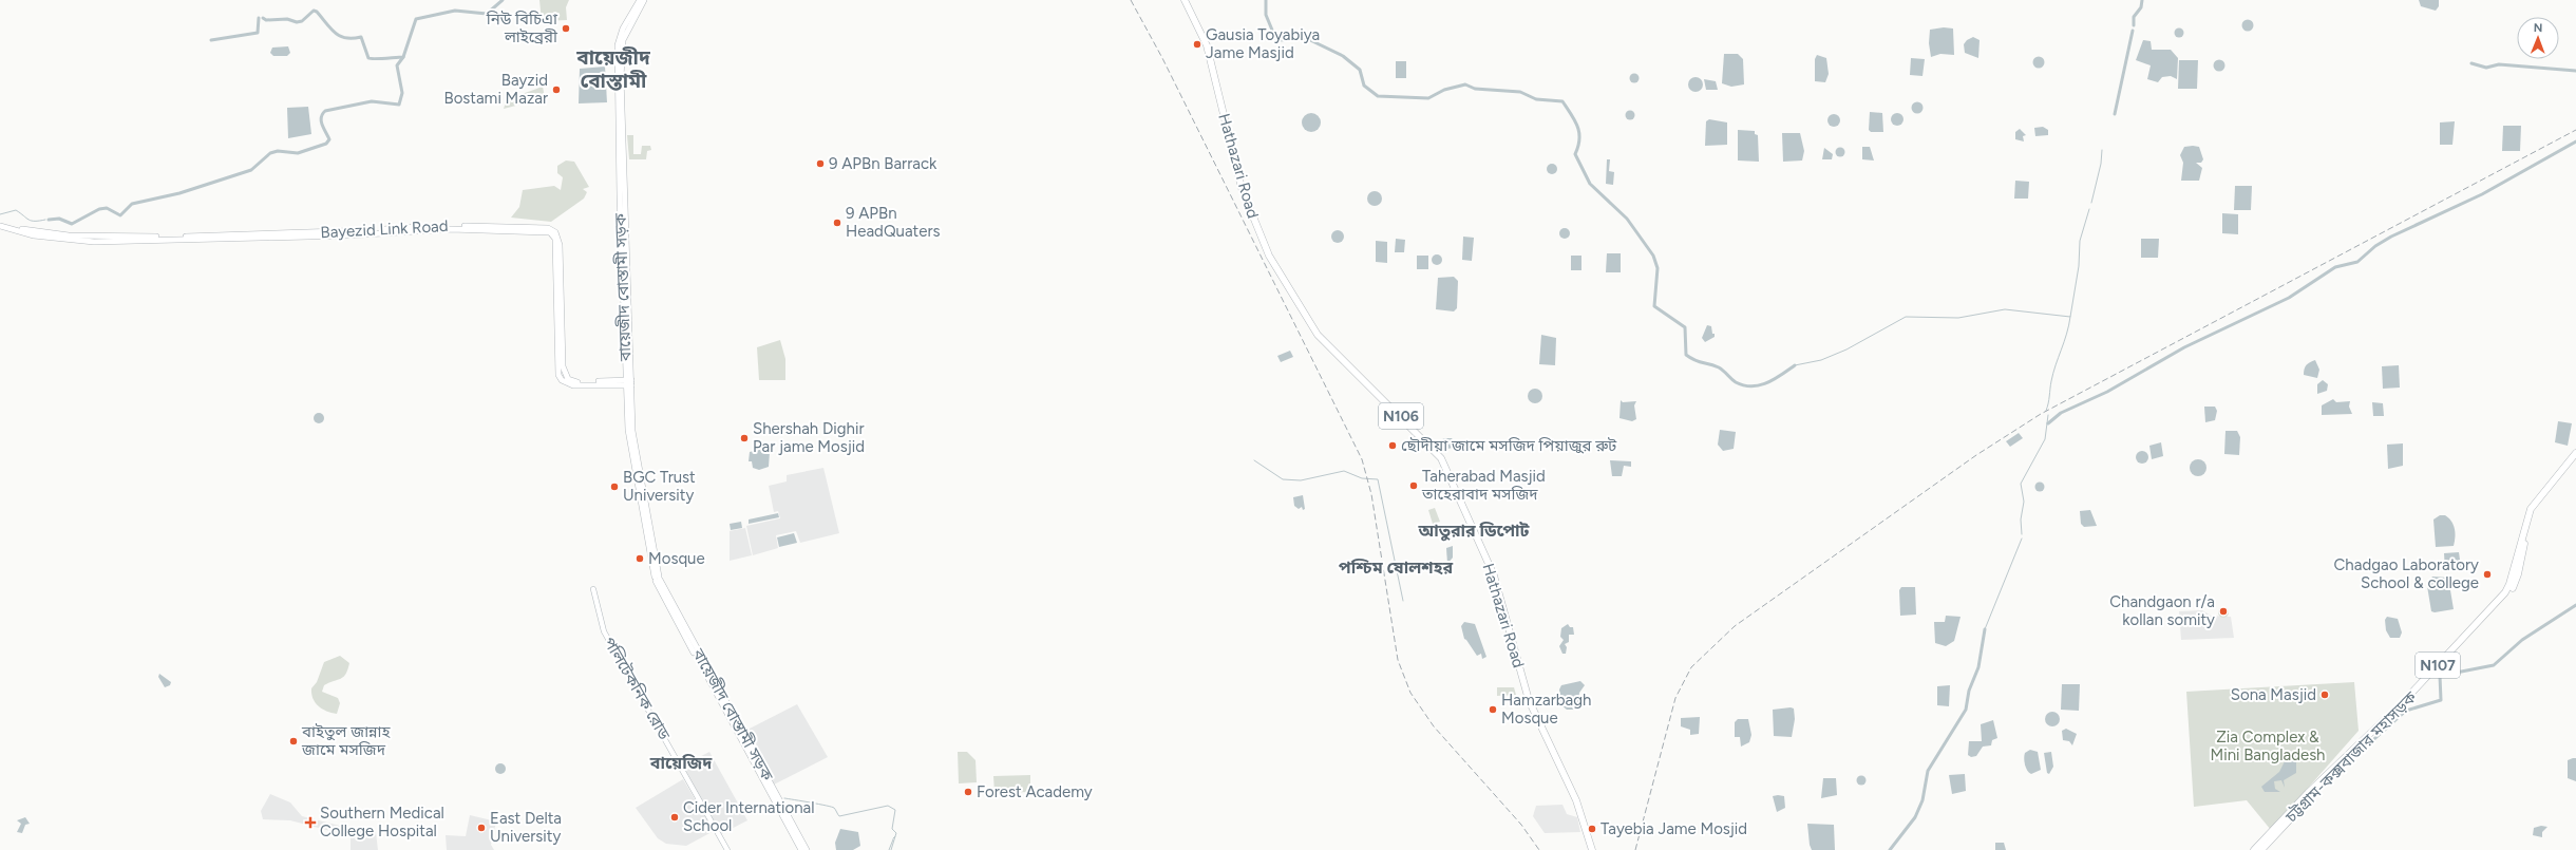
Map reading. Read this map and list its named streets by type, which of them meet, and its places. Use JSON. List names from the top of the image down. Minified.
{"streets":{"highway":["Hathazari Road","N106","N107","চট্টগ্রাম-কক্সবাজার মহাসড়ক"],"main road":["Bayezid Link Road","বায়েজীদ বোস্তামী সড়ক","পলিটেকনিক রোড"]},"districts":["বায়েজীদ বোস্তামী","আতুরার ডিপোট","পশ্চিম ষোলশহর","বায়েজিদ"],"parks":["Zia Complex & Mini Bangladesh"],"places":{"other":["নিউ বিচিএা লাইব্রেরী","Gausia Toyabiya Jame Masjid","Bayzid Bostami Mazar","9 APBn Barrack","9 APBn HeadQuaters","Shershah Dighir Par jame Mosjid","ছৌদীয়া জামে মসজিদ পিয়াজুর রুট","Taherabad Masjid তাহেরাবাদ মসজিদ","BGC Trust University","Mosque","Chadgao Laboratory School & college","Chandgaon r/a kollan somity","Sona Masjid","Hamzarbagh Mosque","বাইতুল জান্নাহ জামে মসজিদ","Forest Academy","Cider International School","East Delta University","Tayebia Jame Mosjid"],"health":["Southern Medical College Hospital"]},"north":"top"}
